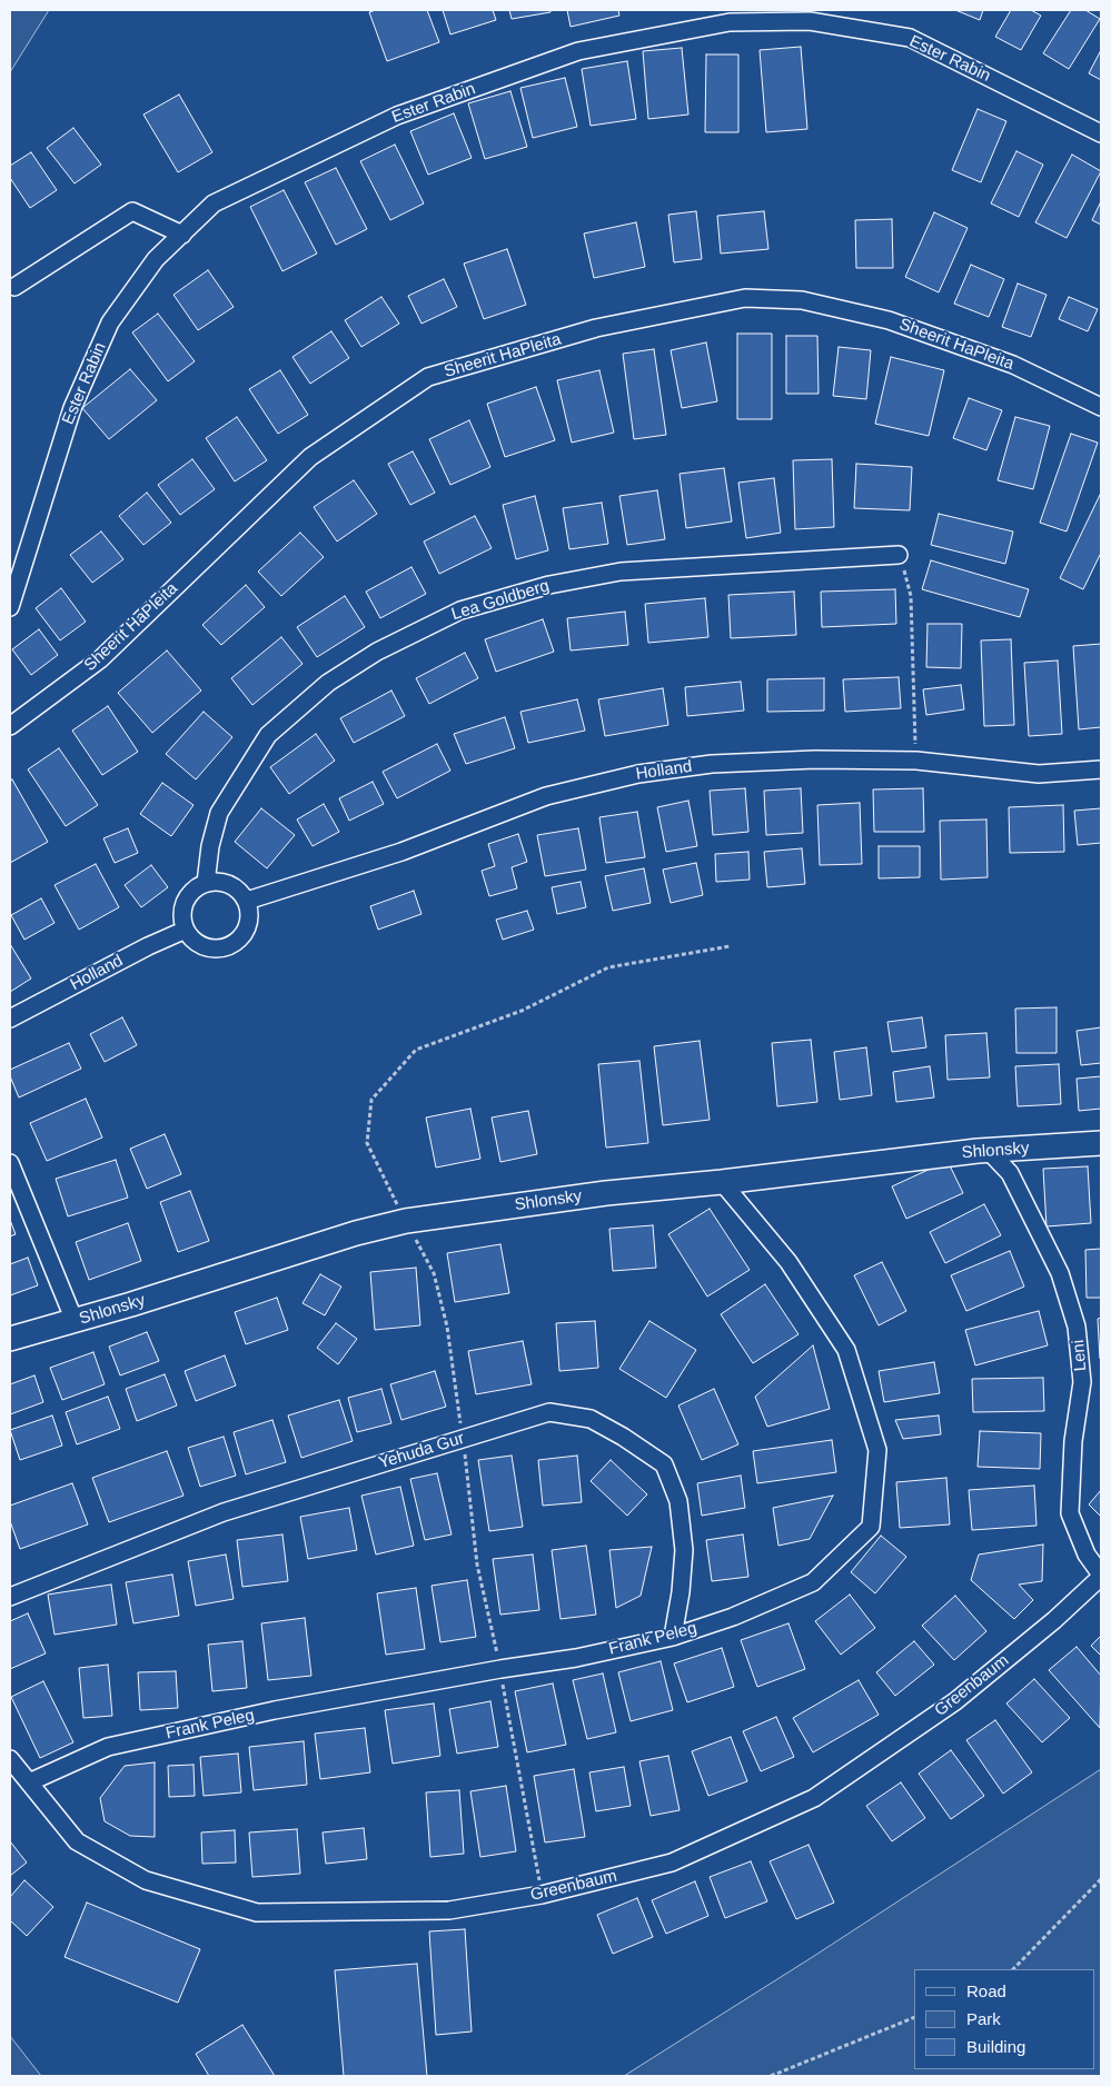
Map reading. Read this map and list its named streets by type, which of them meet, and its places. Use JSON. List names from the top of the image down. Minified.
{"streets":{"street":["Ester Rabin","Sheerit HaPleita","Lea Goldberg","Holland","Shlonsky","Leni","Yehuda Gur","Frank Peleg","Greenbaum"]},"crossings":[["Lea Goldberg","Holland"],["Shlonsky","Leni"],["Shlonsky","Frank Peleg"],["Leni","Greenbaum"],["Yehuda Gur","Frank Peleg"],["Frank Peleg","Greenbaum"]],"legend":["Road","Park","Building"]}
